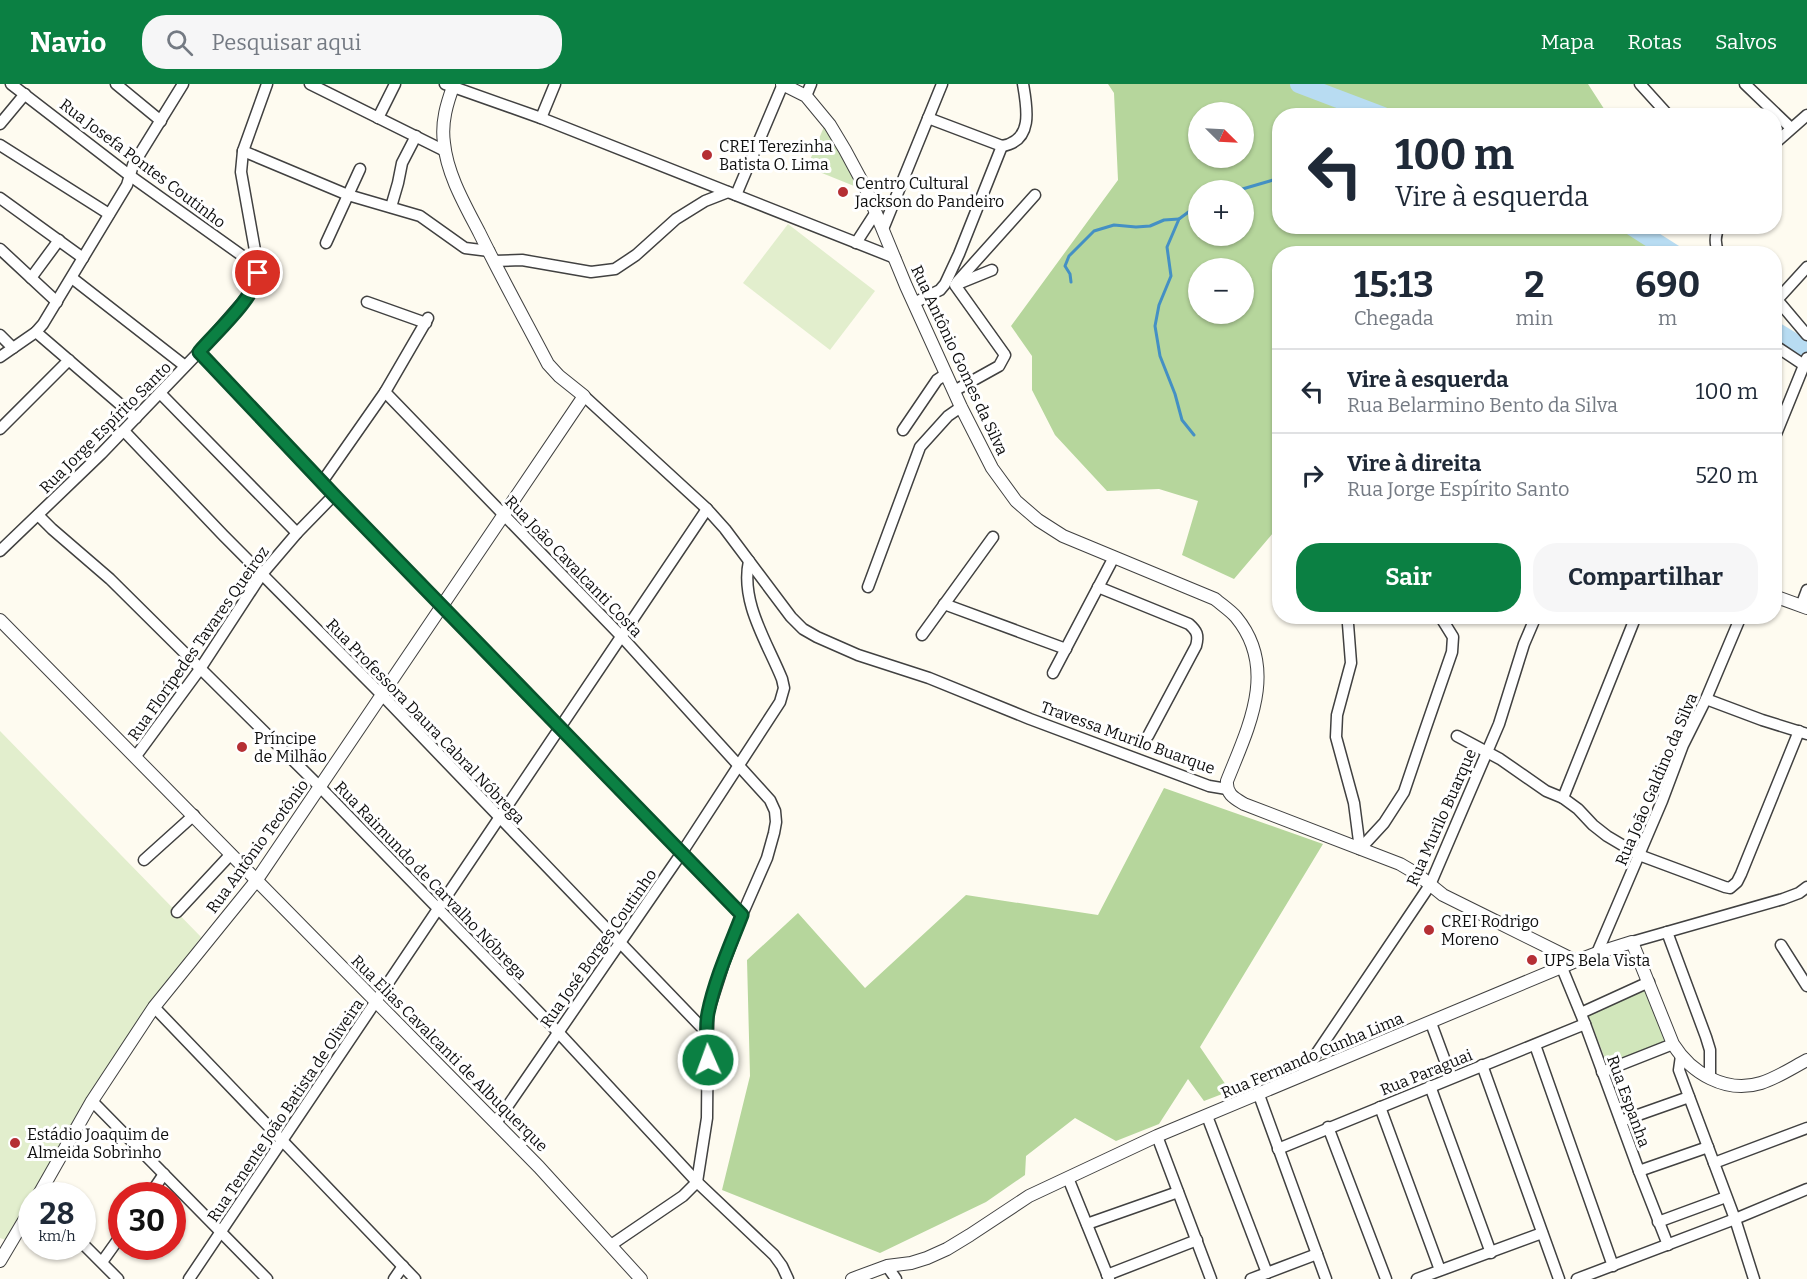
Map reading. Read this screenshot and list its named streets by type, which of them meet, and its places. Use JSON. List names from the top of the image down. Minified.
{"streets":{"street":["Rua Josefa Pontes Coutinho","Rua Antônio Gomes da Silva","Rua Jorge Espírito Santo","Rua João Cavalcanti Costa","Rua Florípedes Tavares Queiroz","Rua Professora Daura Cabral Nóbrega","Travessa Murilo Buarque","Rua João Galdino da Silva","Rua Murilo Buarque","Rua Antônio Teotônio","Rua Raimundo de Carvalho Nóbrega","Rua José Borges Coutinho","Rua Elias Cavalcanti de Albuquerque","Rua Fernando Cunha Lima","Rua Paraguai","Rua Espanha","Rua Tenente João Batista de Oliveira"]},"crossings":[["Rua Josefa Pontes Coutinho","Rua Jorge Espírito Santo"],["Rua Antônio Gomes da Silva","Travessa Murilo Buarque"],["Rua Jorge Espírito Santo","Rua Professora Daura Cabral Nóbrega"],["Rua Jorge Espírito Santo","Rua Raimundo de Carvalho Nóbrega"],["Rua João Cavalcanti Costa","Rua Professora Daura Cabral Nóbrega"],["Rua João Cavalcanti Costa","Rua Antônio Teotônio"],["Rua João Cavalcanti Costa","Rua Raimundo de Carvalho Nóbrega"],["Rua João Cavalcanti Costa","Rua José Borges Coutinho"],["Rua João Cavalcanti Costa","Rua Tenente João Batista de Oliveira"],["Rua Florípedes Tavares Queiroz","Rua Professora Daura Cabral Nóbrega"],["Rua Florípedes Tavares Queiroz","Rua Raimundo de Carvalho Nóbrega"],["Rua Florípedes Tavares Queiroz","Rua Elias Cavalcanti de Albuquerque"],["Rua Professora Daura Cabral Nóbrega","Rua Antônio Teotônio"],["Rua Professora Daura Cabral Nóbrega","Rua José Borges Coutinho"],["Rua Professora Daura Cabral Nóbrega","Rua Tenente João Batista de Oliveira"],["Travessa Murilo Buarque","Rua Murilo Buarque"],["Travessa Murilo Buarque","Rua Antônio Teotônio"],["Travessa Murilo Buarque","Rua José Borges Coutinho"],["Travessa Murilo Buarque","Rua Fernando Cunha Lima"],["Travessa Murilo Buarque","Rua Tenente João Batista de Oliveira"],["Rua João Galdino da Silva","Rua Fernando Cunha Lima"],["Rua Murilo Buarque","Rua Fernando Cunha Lima"],["Rua Antônio Teotônio","Rua Raimundo de Carvalho Nóbrega"],["Rua Antônio Teotônio","Rua Elias Cavalcanti de Albuquerque"],["Rua Raimundo de Carvalho Nóbrega","Rua José Borges Coutinho"],["Rua Raimundo de Carvalho Nóbrega","Rua Tenente João Batista de Oliveira"],["Rua José Borges Coutinho","Rua Elias Cavalcanti de Albuquerque"],["Rua Elias Cavalcanti de Albuquerque","Rua Tenente João Batista de Oliveira"],["Rua Fernando Cunha Lima","Rua Espanha"],["Rua Paraguai","Rua Espanha"]],"places":["CREI Terezinha Batista O. Lima","Centro Cultural Jackson do Pandeiro","Príncipe de Milhão","CREI Rodrigo Moreno","UPS Bela Vista","Estádio Joaquim de Almeida Sobrinho"],"north":"bottom right","page":{"header":"Navio","search":"Pesquisar aqui","nav":["Mapa","Rotas","Salvos"],"map_buttons":["+","−"],"turn":["100 m","Vire à esquerda"],"eta":["15:13","Chegada","2","min","690","m"],"list":[{"name":"Vire à esquerda","note":"Rua Belarmino Bento da Silva","value":"100 m"},{"name":"Vire à direita","note":"Rua Jorge Espírito Santo","value":"520 m"}],"buttons":["Sair","Compartilhar"],"speed":"28 km/h","limit":"30"}}
